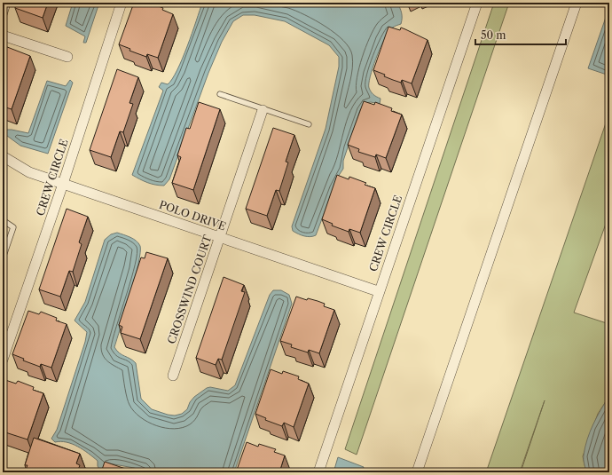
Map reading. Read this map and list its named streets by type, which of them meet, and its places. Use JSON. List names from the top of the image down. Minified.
{"streets":{"street":["CREW CIRCLE","POLO DRIVE","CROSSWIND COURT"]},"crossings":[["CREW CIRCLE","POLO DRIVE"],["POLO DRIVE","CROSSWIND COURT"]],"scale_bar":"50 m"}
